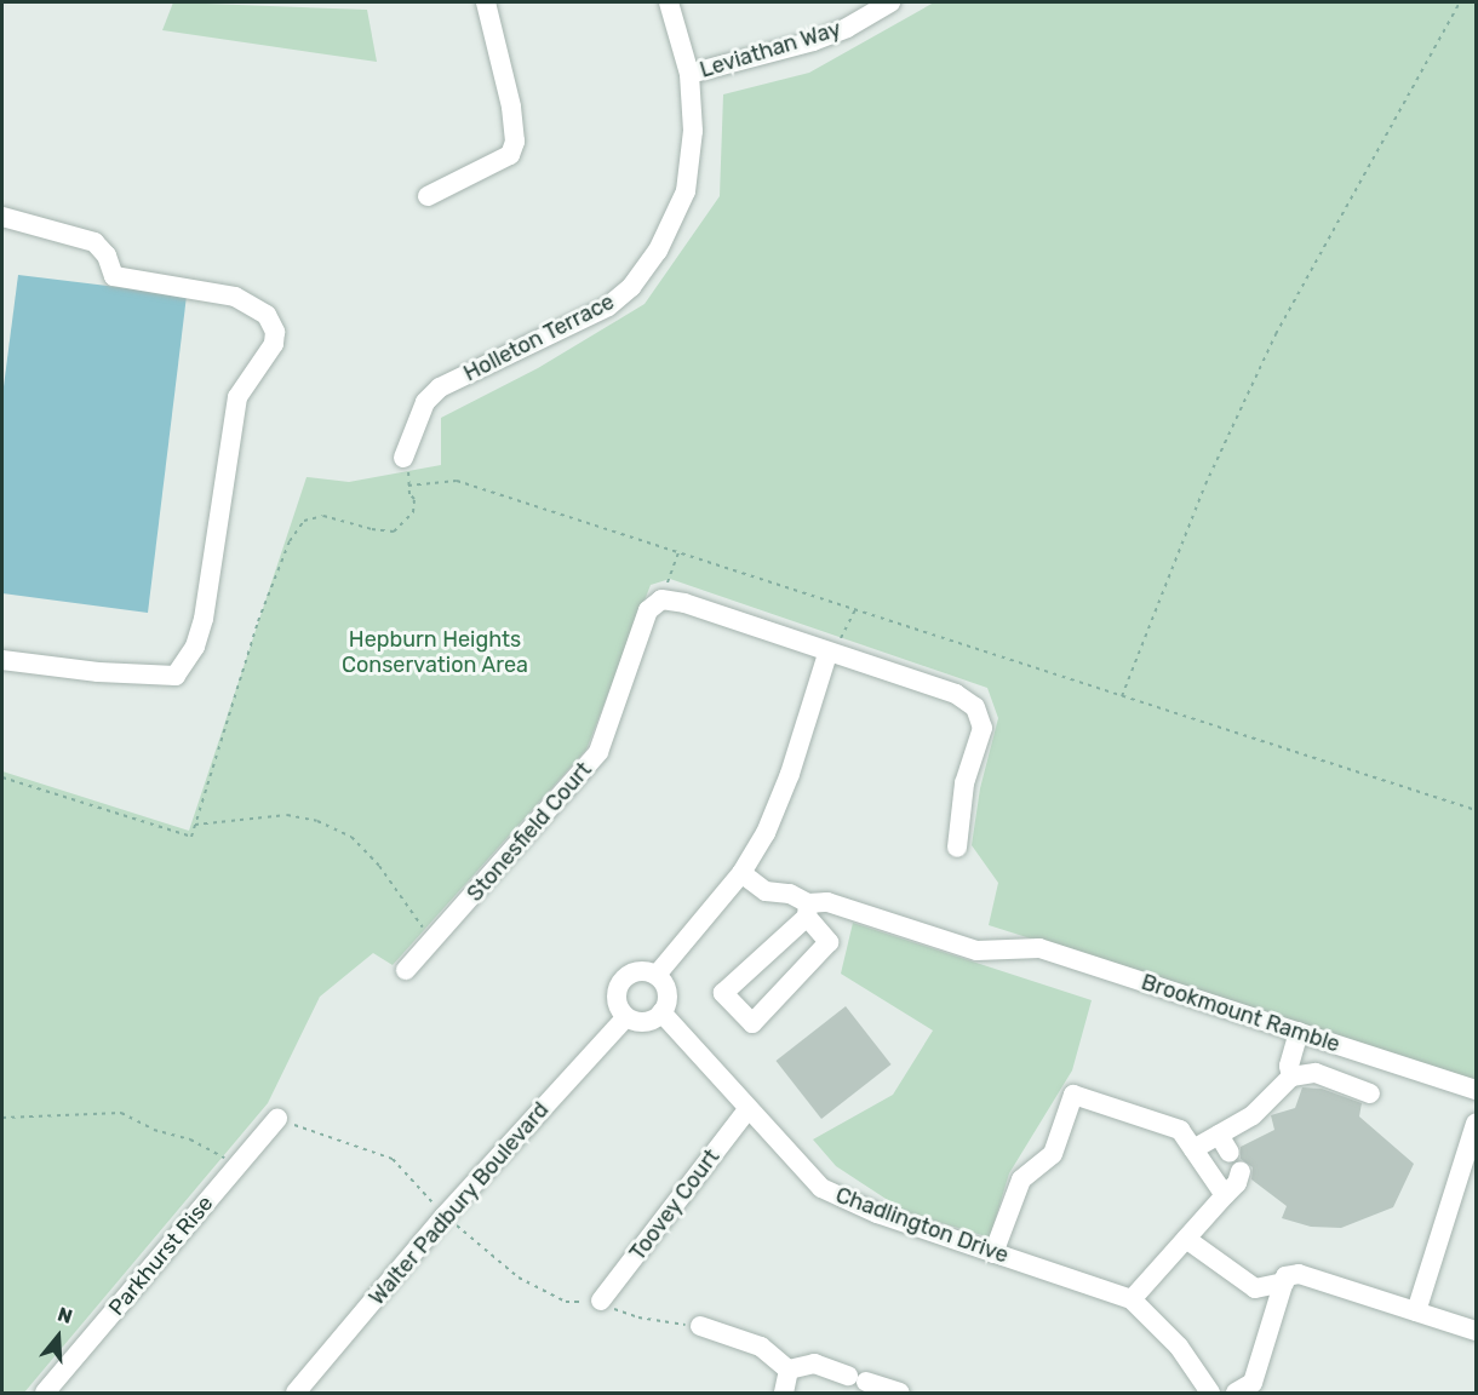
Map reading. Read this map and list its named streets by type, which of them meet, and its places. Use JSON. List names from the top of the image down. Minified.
{"streets":{"street":["Leviathan Way","Holleton Terrace","Stonesfield Court","Brookmount Ramble","Walter Padbury Boulevard","Toovey Court","Chadlington Drive","Parkhurst Rise"]},"crossings":[["Leviathan Way","Holleton Terrace"],["Walter Padbury Boulevard","Chadlington Drive"],["Toovey Court","Chadlington Drive"]],"parks":["Hepburn Heights Conservation Area"],"north":"top"}
